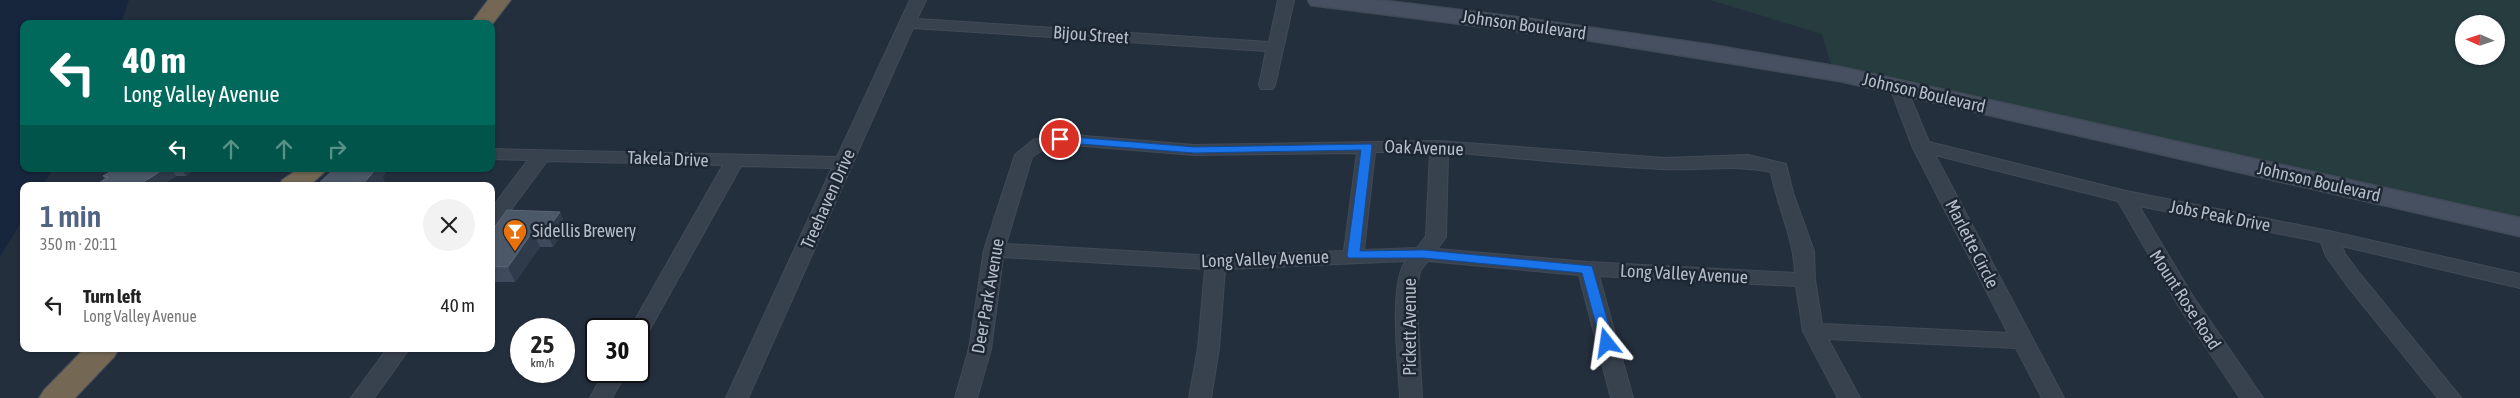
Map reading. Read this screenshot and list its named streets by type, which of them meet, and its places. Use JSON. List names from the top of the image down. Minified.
{"streets":{"street":["Johnson Boulevard","Bijou Street","Oak Avenue","Takela Drive","Treehaven Drive","Jobs Peak Drive","Marlette Circle","Long Valley Avenue","Deer Park Avenue","Mount Rose Road","Pickett Avenue"]},"crossings":[["Johnson Boulevard","Marlette Circle"],["Bijou Street","Treehaven Drive"],["Oak Avenue","Long Valley Avenue"],["Oak Avenue","Deer Park Avenue"],["Oak Avenue","Pickett Avenue"],["Takela Drive","Treehaven Drive"],["Jobs Peak Drive","Marlette Circle"],["Jobs Peak Drive","Mount Rose Road"],["Long Valley Avenue","Deer Park Avenue"],["Long Valley Avenue","Pickett Avenue"]],"places":{"bar":["Sidellis Brewery"]},"north":"left","page":{"turn":["40 m","Long Valley Avenue"],"heading":["1 min","350 m · 20:11"],"list":[{"name":"Turn left","note":"Long Valley Avenue","value":"40 m"}],"speed":"25 km/h","limit":"30"}}
